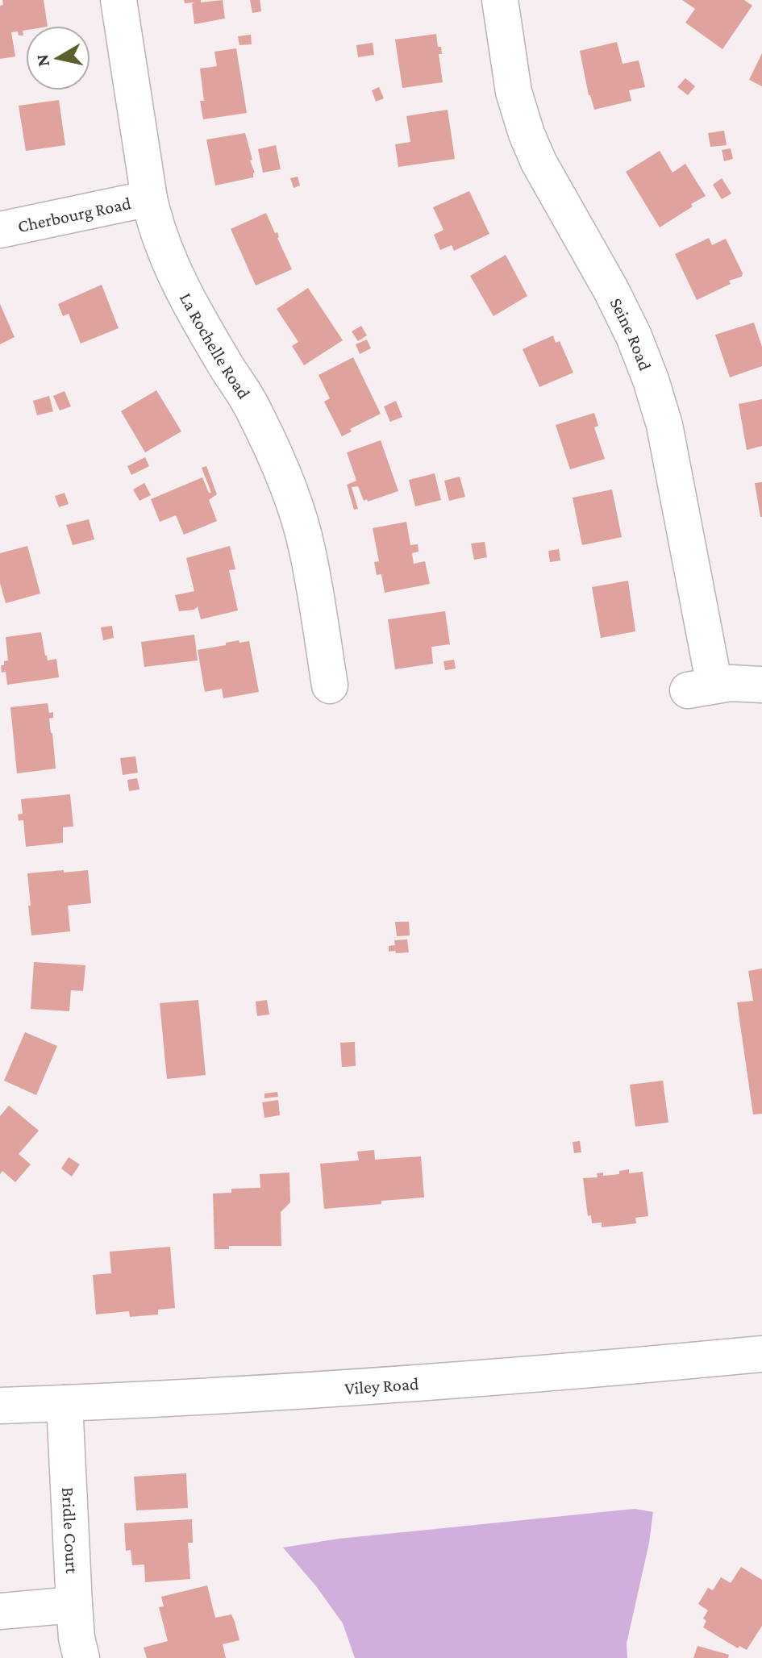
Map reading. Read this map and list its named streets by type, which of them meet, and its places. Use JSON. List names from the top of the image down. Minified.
{"streets":{"street":["Cherbourg Road","Seine Road","La Rochelle Road","Viley Road","Bridle Court"]},"crossings":[["Cherbourg Road","La Rochelle Road"],["Viley Road","Bridle Court"]],"north":"left"}
